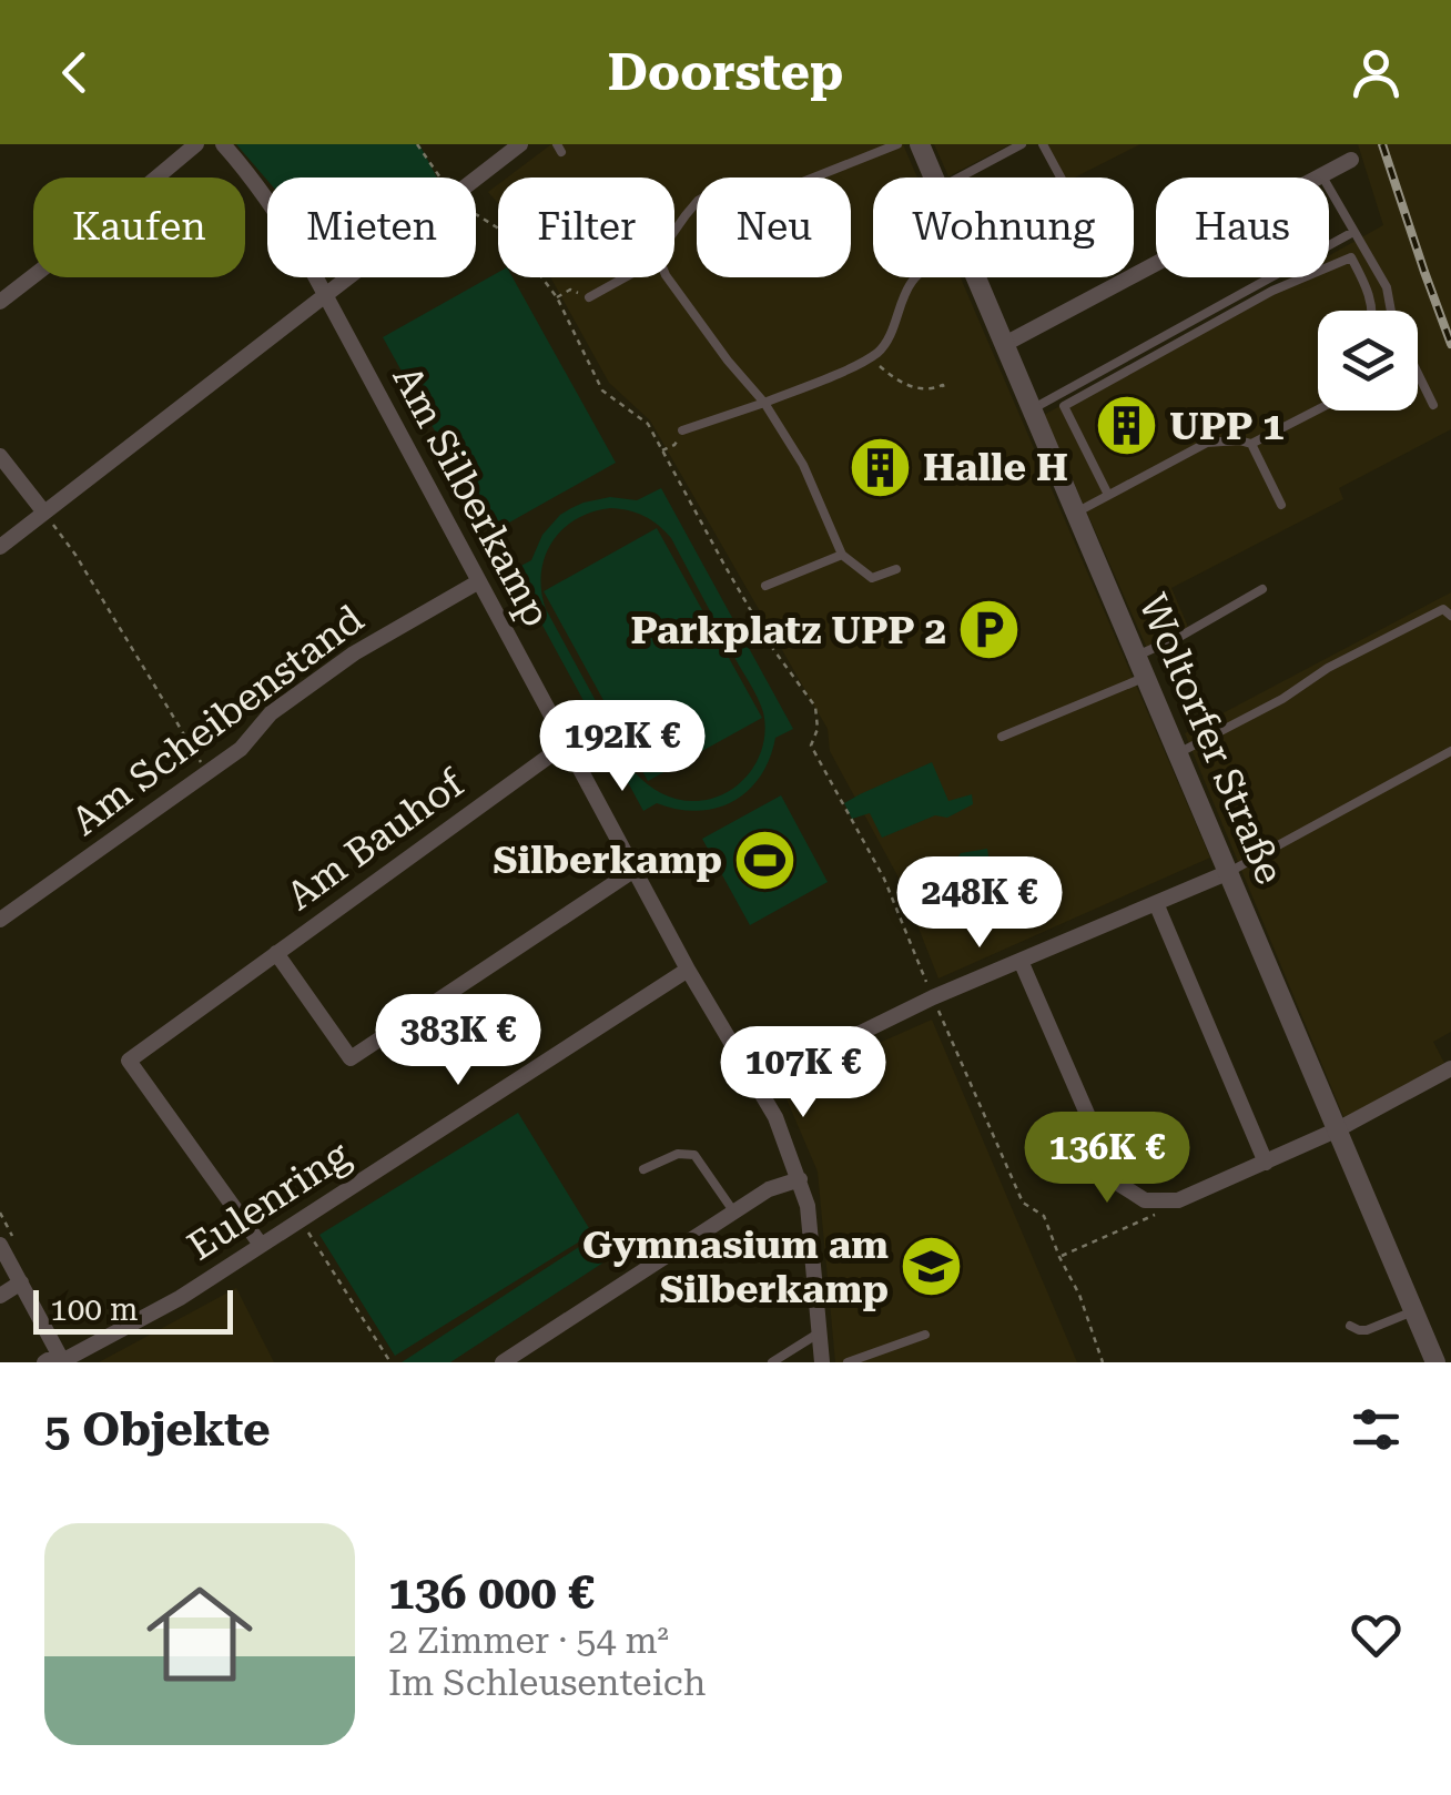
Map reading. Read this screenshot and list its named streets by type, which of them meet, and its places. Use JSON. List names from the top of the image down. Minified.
{"streets":{"street":["Am Silberkamp","Am Scheibenstand","Woltorfer Straße","Am Bauhof","Eulenring"]},"crossings":[["Am Silberkamp","Am Scheibenstand"],["Am Silberkamp","Am Bauhof"],["Am Silberkamp","Eulenring"],["Am Bauhof","Eulenring"]],"places":{"building":["UPP 1","Halle H"],"parking":["Parkplatz UPP 2"],"sports":["Silberkamp"],"school or university":["Gymnasium am Silberkamp"]},"scale_bar":"100 m","page":{"header":"Doorstep","chip":["Kaufen","Mieten","Filter","Neu","Wohnung","Haus"],"price":["192K €","248K €","383K €","107K €","136K €"],"scale":"100 m","heading":"5 Objekte","list":[{"name":"136 000 €","note":"2 Zimmer · 54 m² · Im Schleusenteich"}]}}
